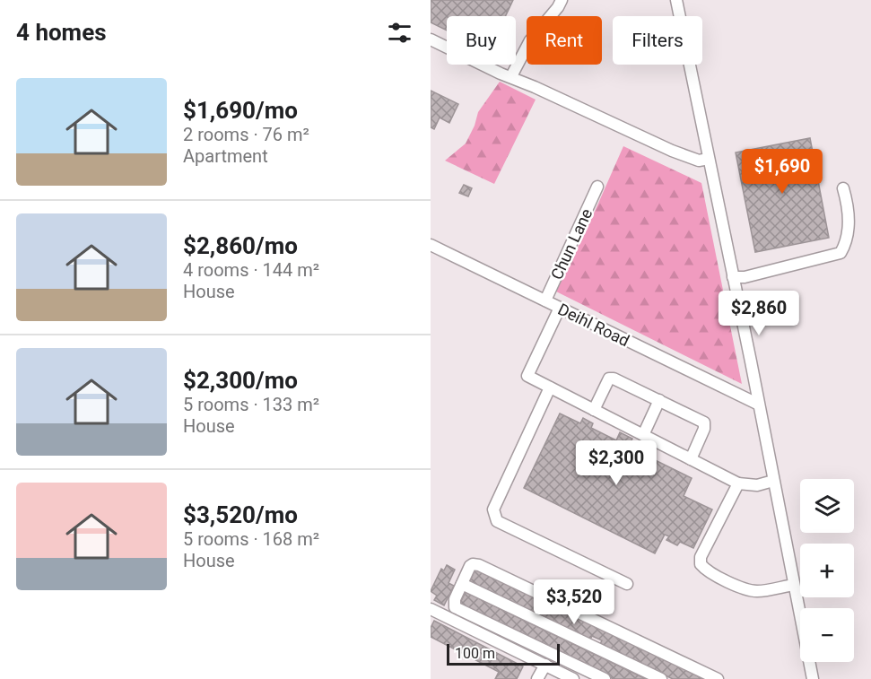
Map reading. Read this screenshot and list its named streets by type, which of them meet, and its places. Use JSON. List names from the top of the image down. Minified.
{"streets":{"street":["Chun Lane","Deihl Road"]},"crossings":[["Chun Lane","Deihl Road"]],"scale_bar":"100 m","page":{"heading":"4 homes","chip":["Buy","Rent","Filters"],"list":[{"name":"$1,690/mo","note":"2 rooms · 76 m² · Apartment"},{"name":"$2,860/mo","note":"4 rooms · 144 m² · House"},{"name":"$2,300/mo","note":"5 rooms · 133 m² · House"},{"name":"$3,520/mo","note":"5 rooms · 168 m² · House"}],"price":["$1,690","$2,860","$2,300","$3,520"],"map_buttons":["+","−"],"scale":"100 m"}}
